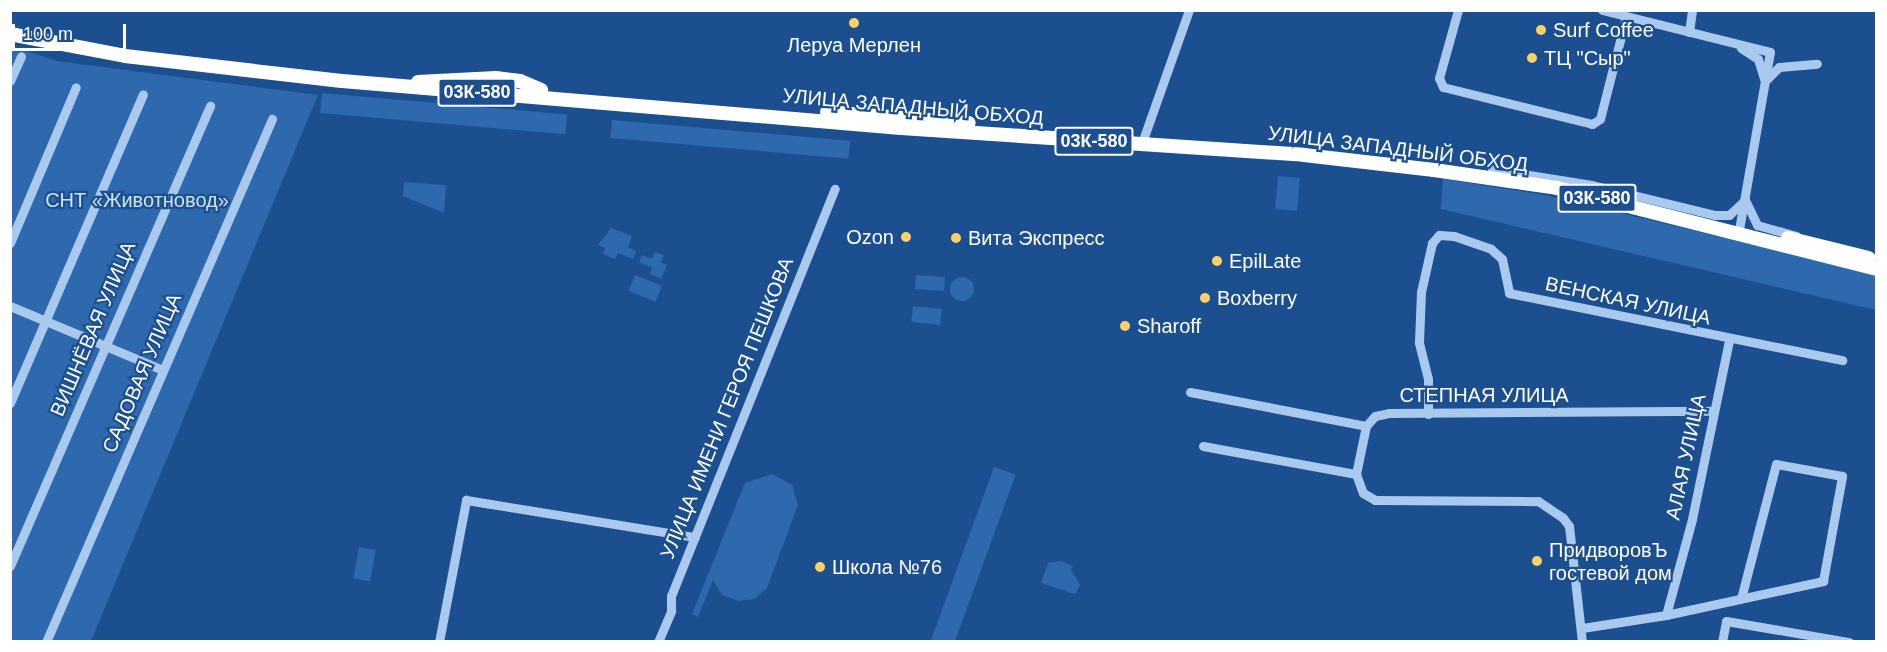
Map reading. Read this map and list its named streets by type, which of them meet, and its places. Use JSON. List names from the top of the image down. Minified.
{"streets":{"highway":["03К-580","УЛИЦА ЗАПАДНЫЙ ОБХОД"],"street":["ВЕНСКАЯ УЛИЦА","ВИШНЁВАЯ УЛИЦА","САДОВАЯ УЛИЦА","СТЕПНАЯ УЛИЦА","УЛИЦА ИМЕНИ ГЕРОЯ ПЕШКОВА","АЛАЯ УЛИЦА"]},"crossings":[["ВЕНСКАЯ УЛИЦА","СТЕПНАЯ УЛИЦА"],["ВЕНСКАЯ УЛИЦА","АЛАЯ УЛИЦА"],["СТЕПНАЯ УЛИЦА","АЛАЯ УЛИЦА"]],"parks":["СНТ «Животновод»"],"places":["Леруа Мерлен","Surf Coffee","ТЦ \"Сыр\"","Ozon","Вита Экспресс","EpilLate","Boxberry","Sharoff","ПридворовЪ гостевой дом","Школа №76"],"scale_bar":"100 m"}
